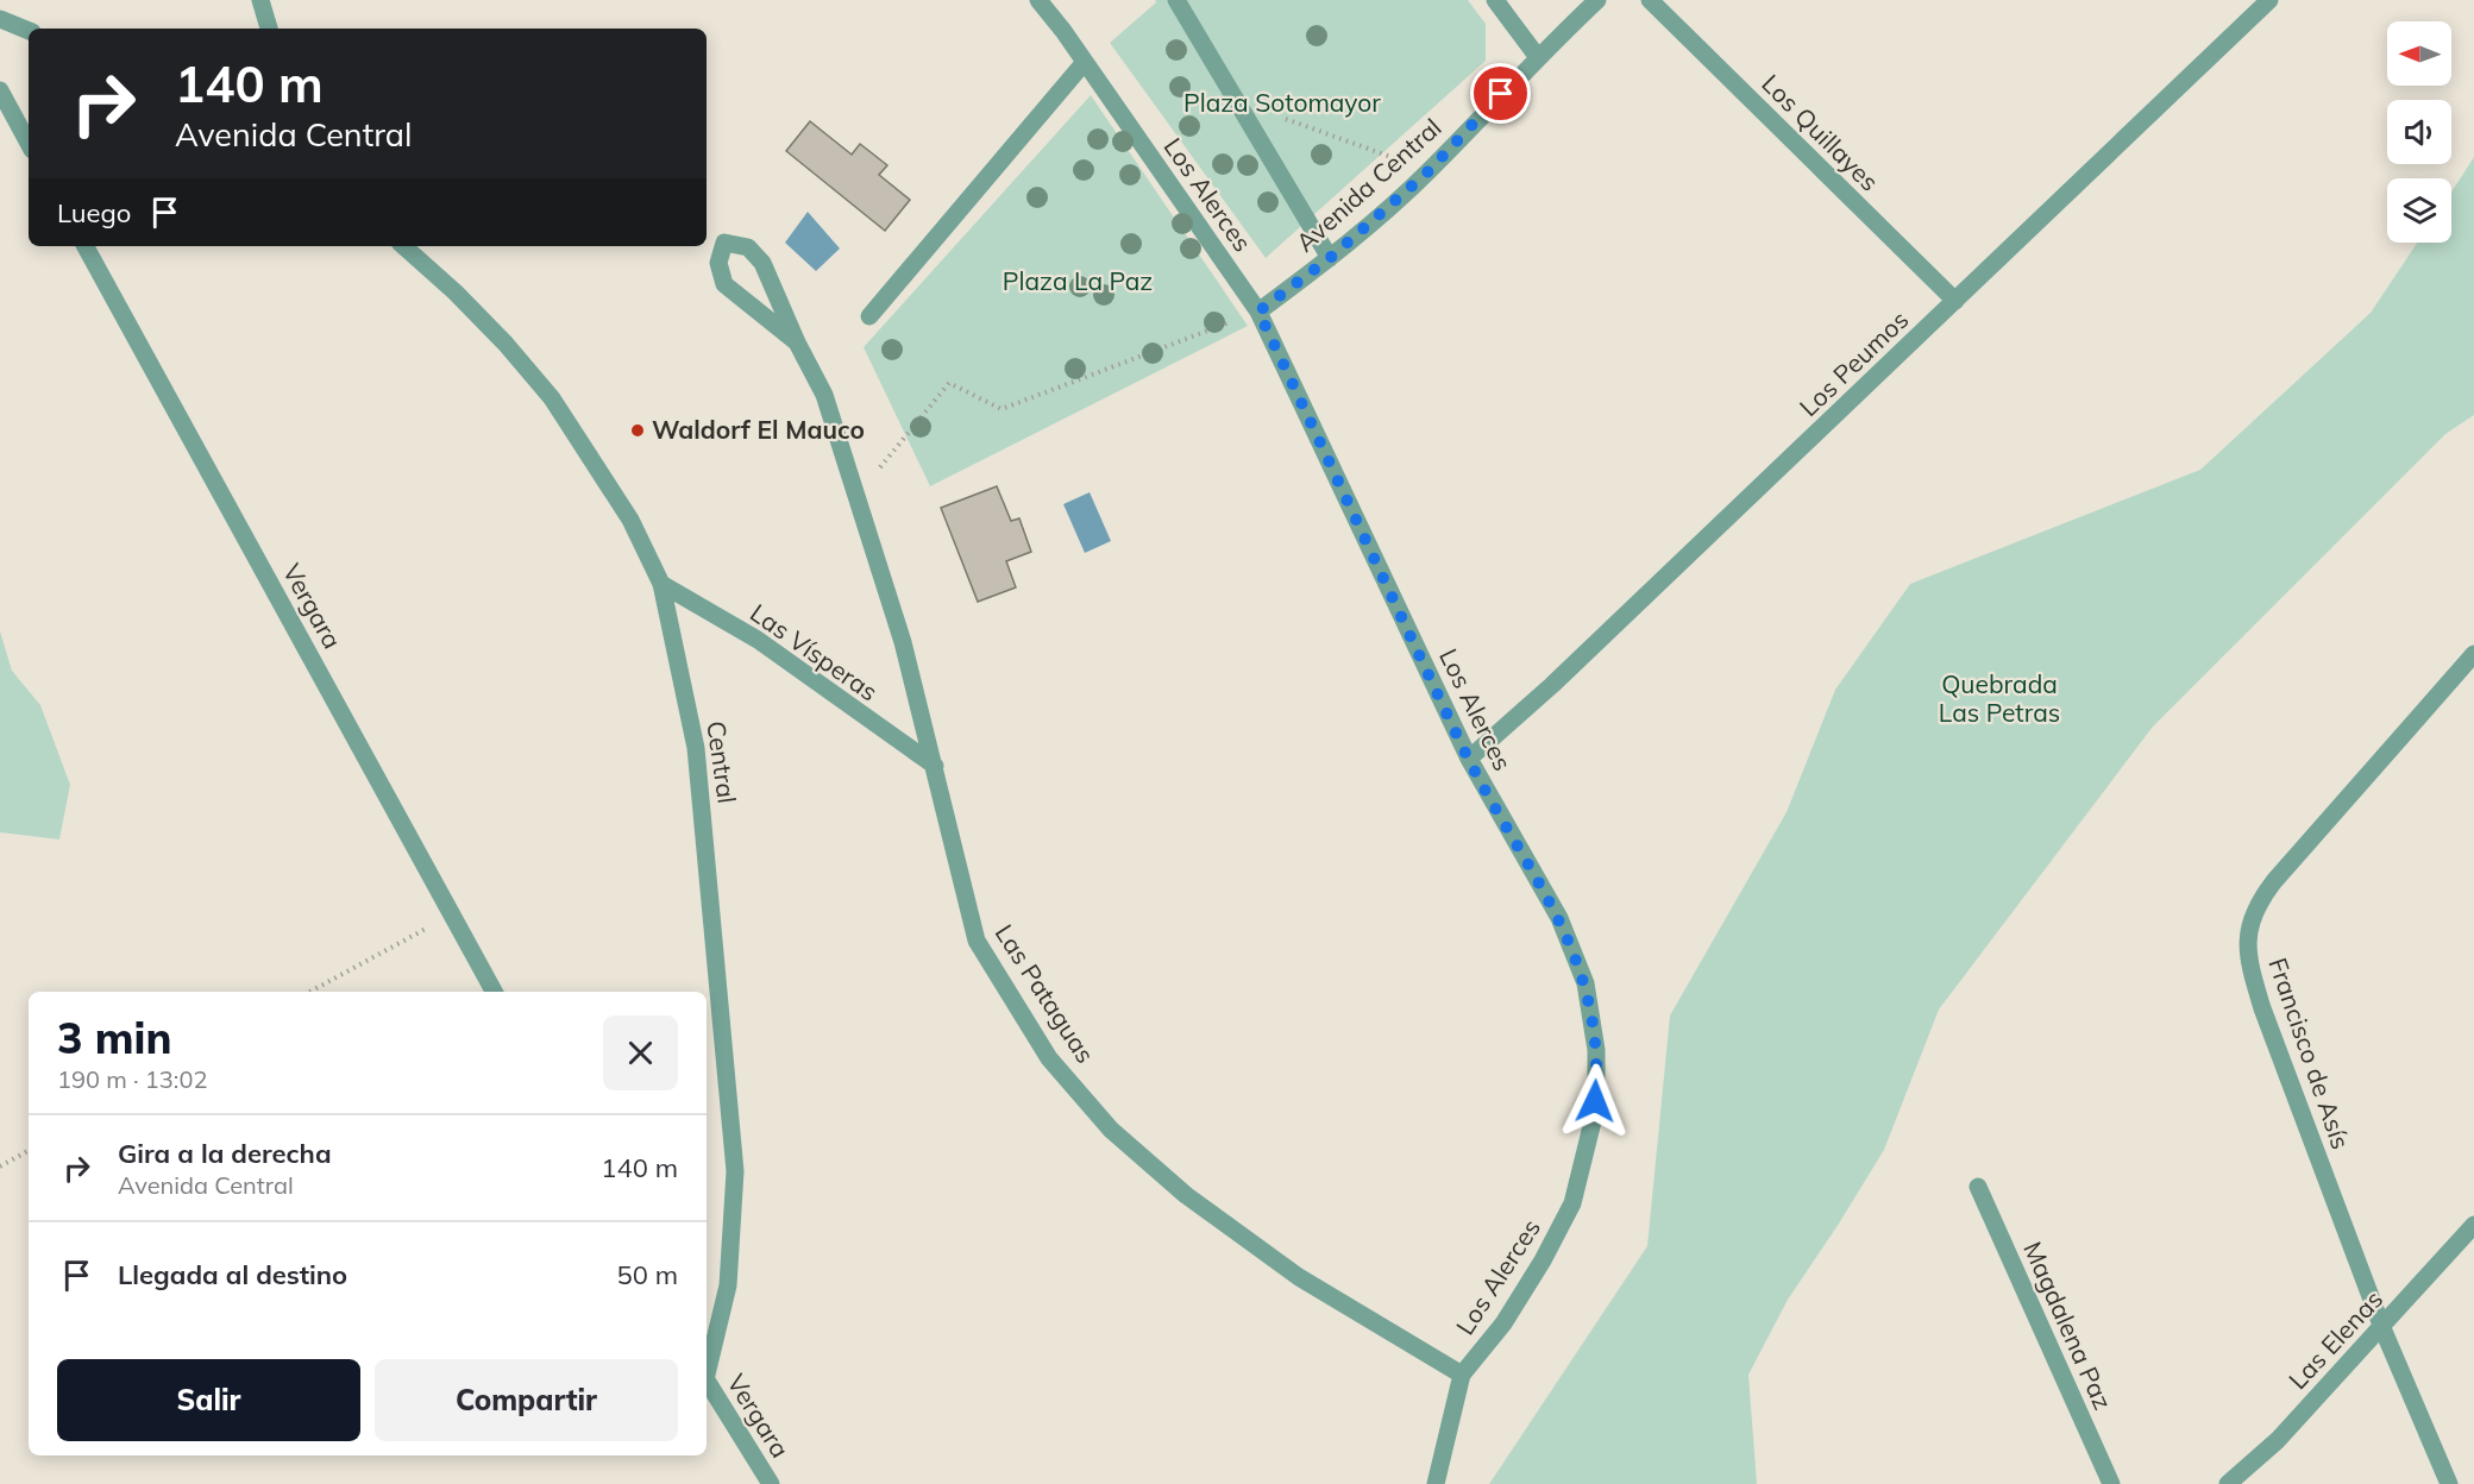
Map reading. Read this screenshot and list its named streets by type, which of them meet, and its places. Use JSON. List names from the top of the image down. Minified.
{"streets":{"street":["Los Quillayes","Avenida Central","Los Alerces","Los Peumos","Vergara","Las Vísperas","Central","Las Pataguas","Francisco de Asís","Magdalena Paz","Las Elenas"]},"crossings":[["Los Quillayes","Los Peumos"],["Avenida Central","Los Alerces"],["Los Alerces","Los Peumos"],["Los Alerces","Las Pataguas"],["Las Vísperas","Central"],["Las Vísperas","Las Pataguas"],["Francisco de Asís","Las Elenas"]],"parks":["Plaza Sotomayor","Plaza La Paz","Quebrada Las Petras"],"places":["Waldorf El Mauco"],"north":"left","page":{"turn":["140 m","Avenida Central"],"then":"Luego","heading":["3 min","190 m · 13:02"],"list":[{"name":"Gira a la derecha","note":"Avenida Central","value":"140 m"},{"name":"Llegada al destino","value":"50 m"}],"buttons":["Salir","Compartir"]}}
